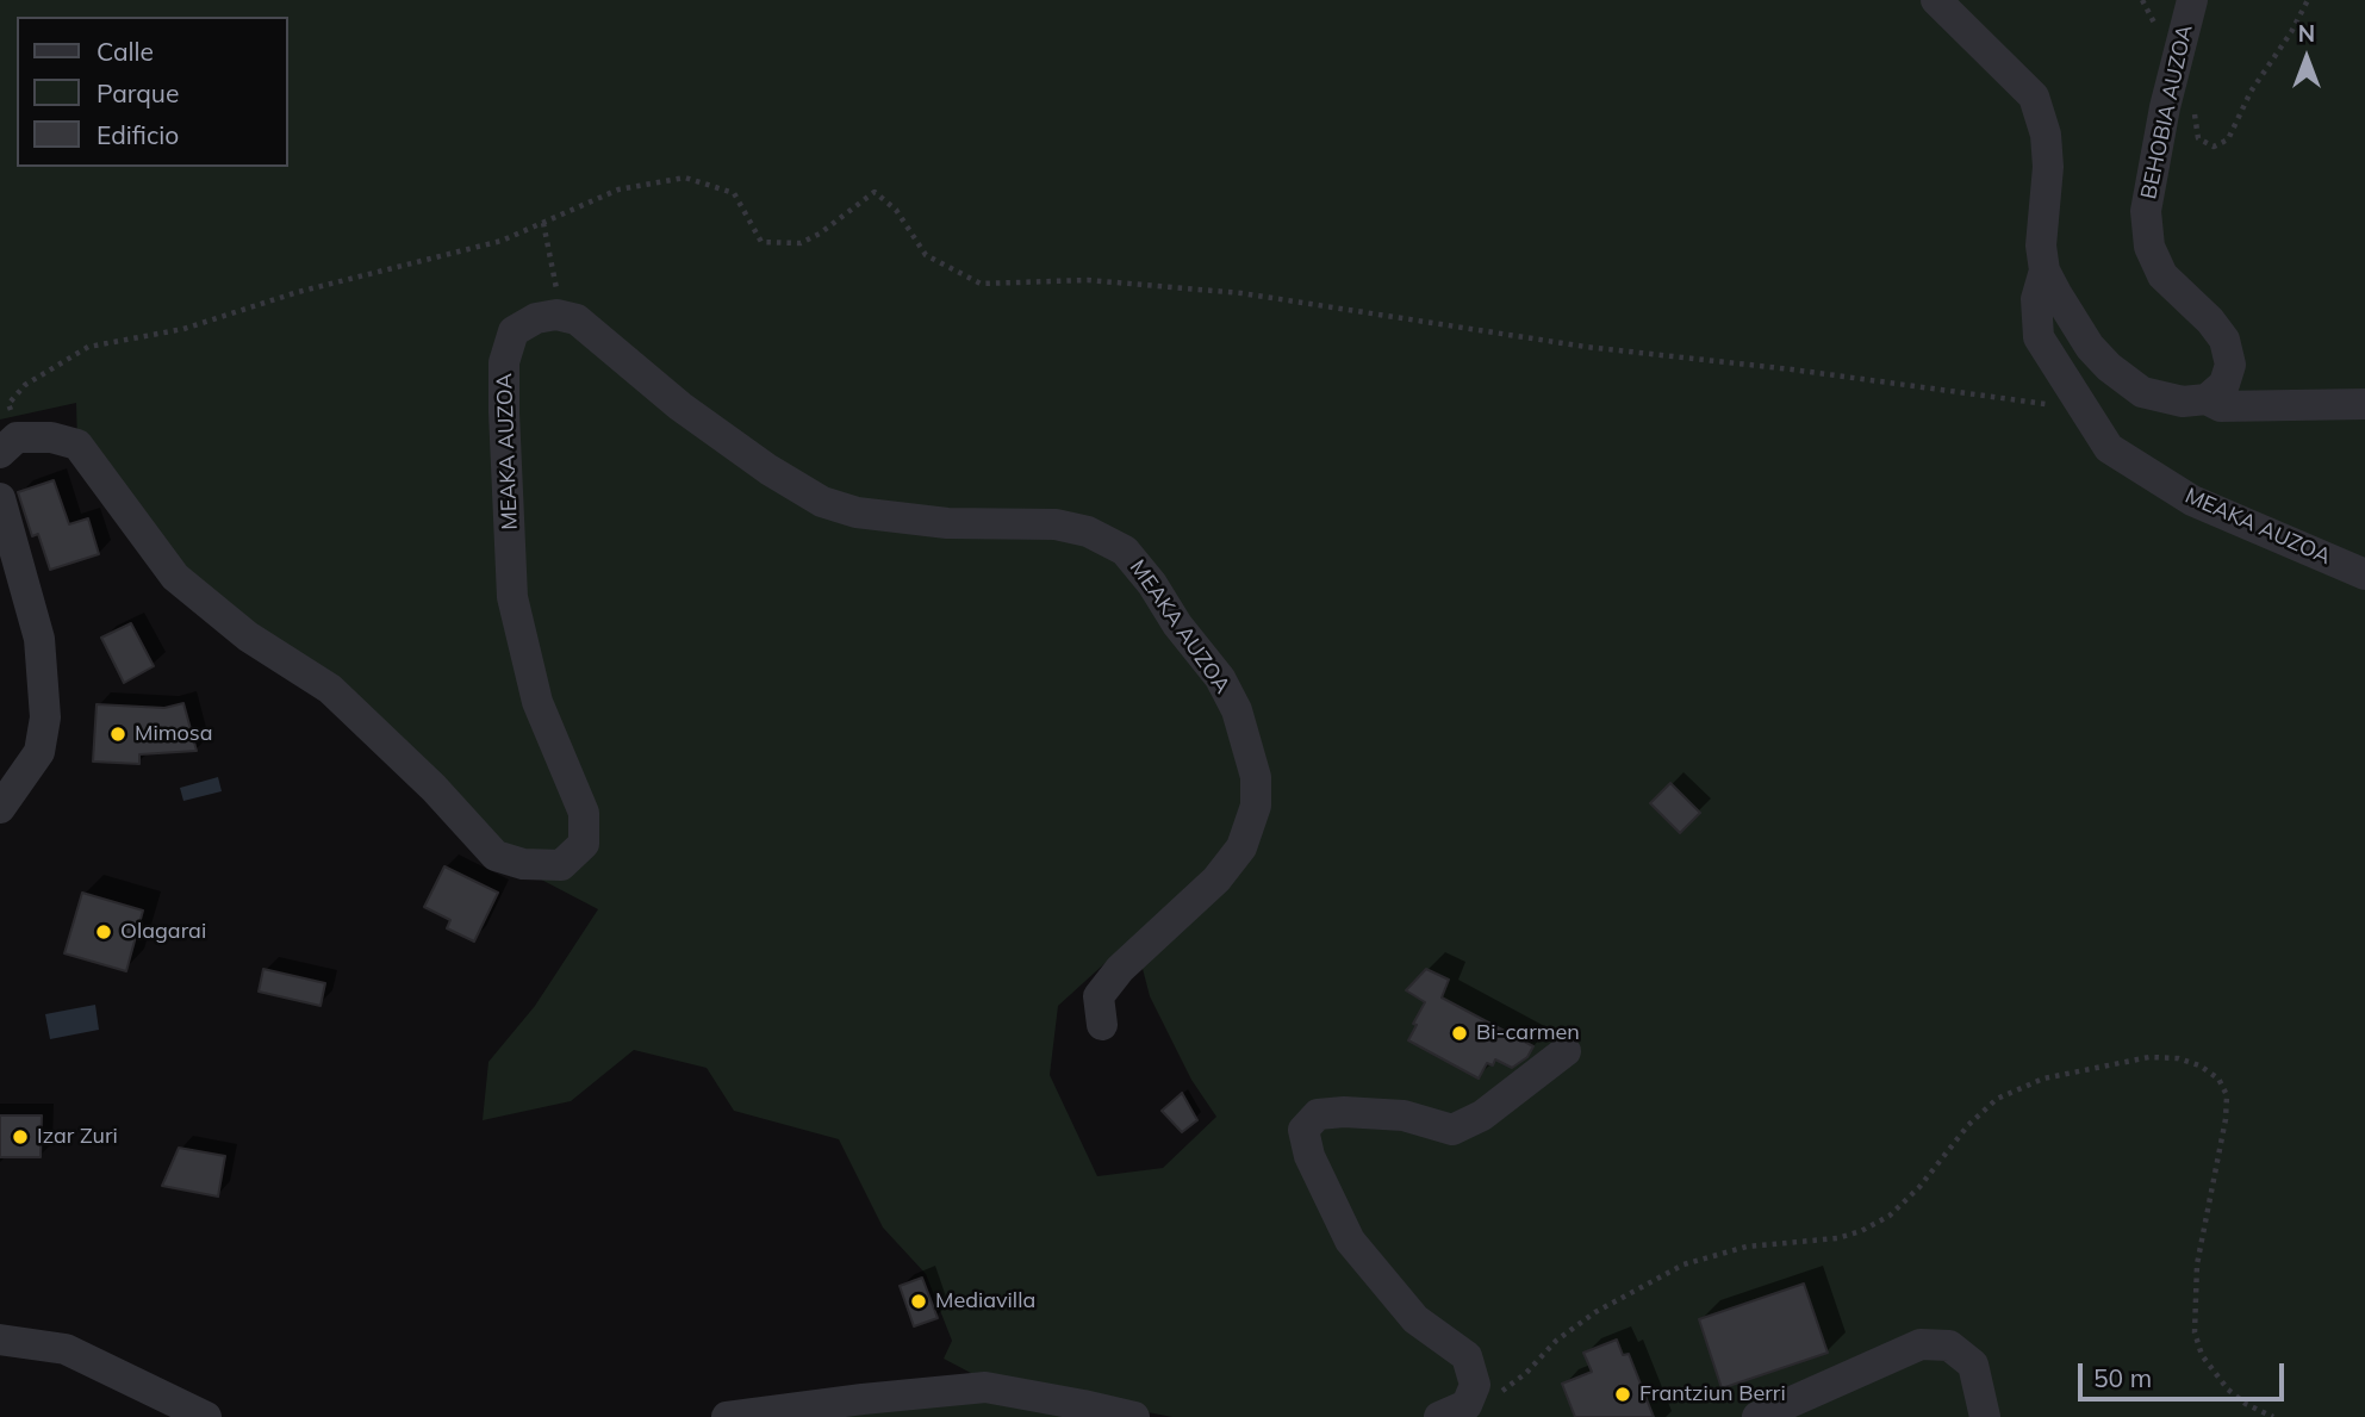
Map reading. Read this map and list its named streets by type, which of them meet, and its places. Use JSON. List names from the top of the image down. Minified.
{"streets":{"street":["BEHOBIA AUZOA","MEAKA AUZOA"]},"places":["Mimosa","Olagarai","Bi-carmen","Izar Zuri","Mediavilla","Frantziun Berri"],"legend":["Calle","Parque","Edificio"],"scale_bar":"50 m","north":"top"}
